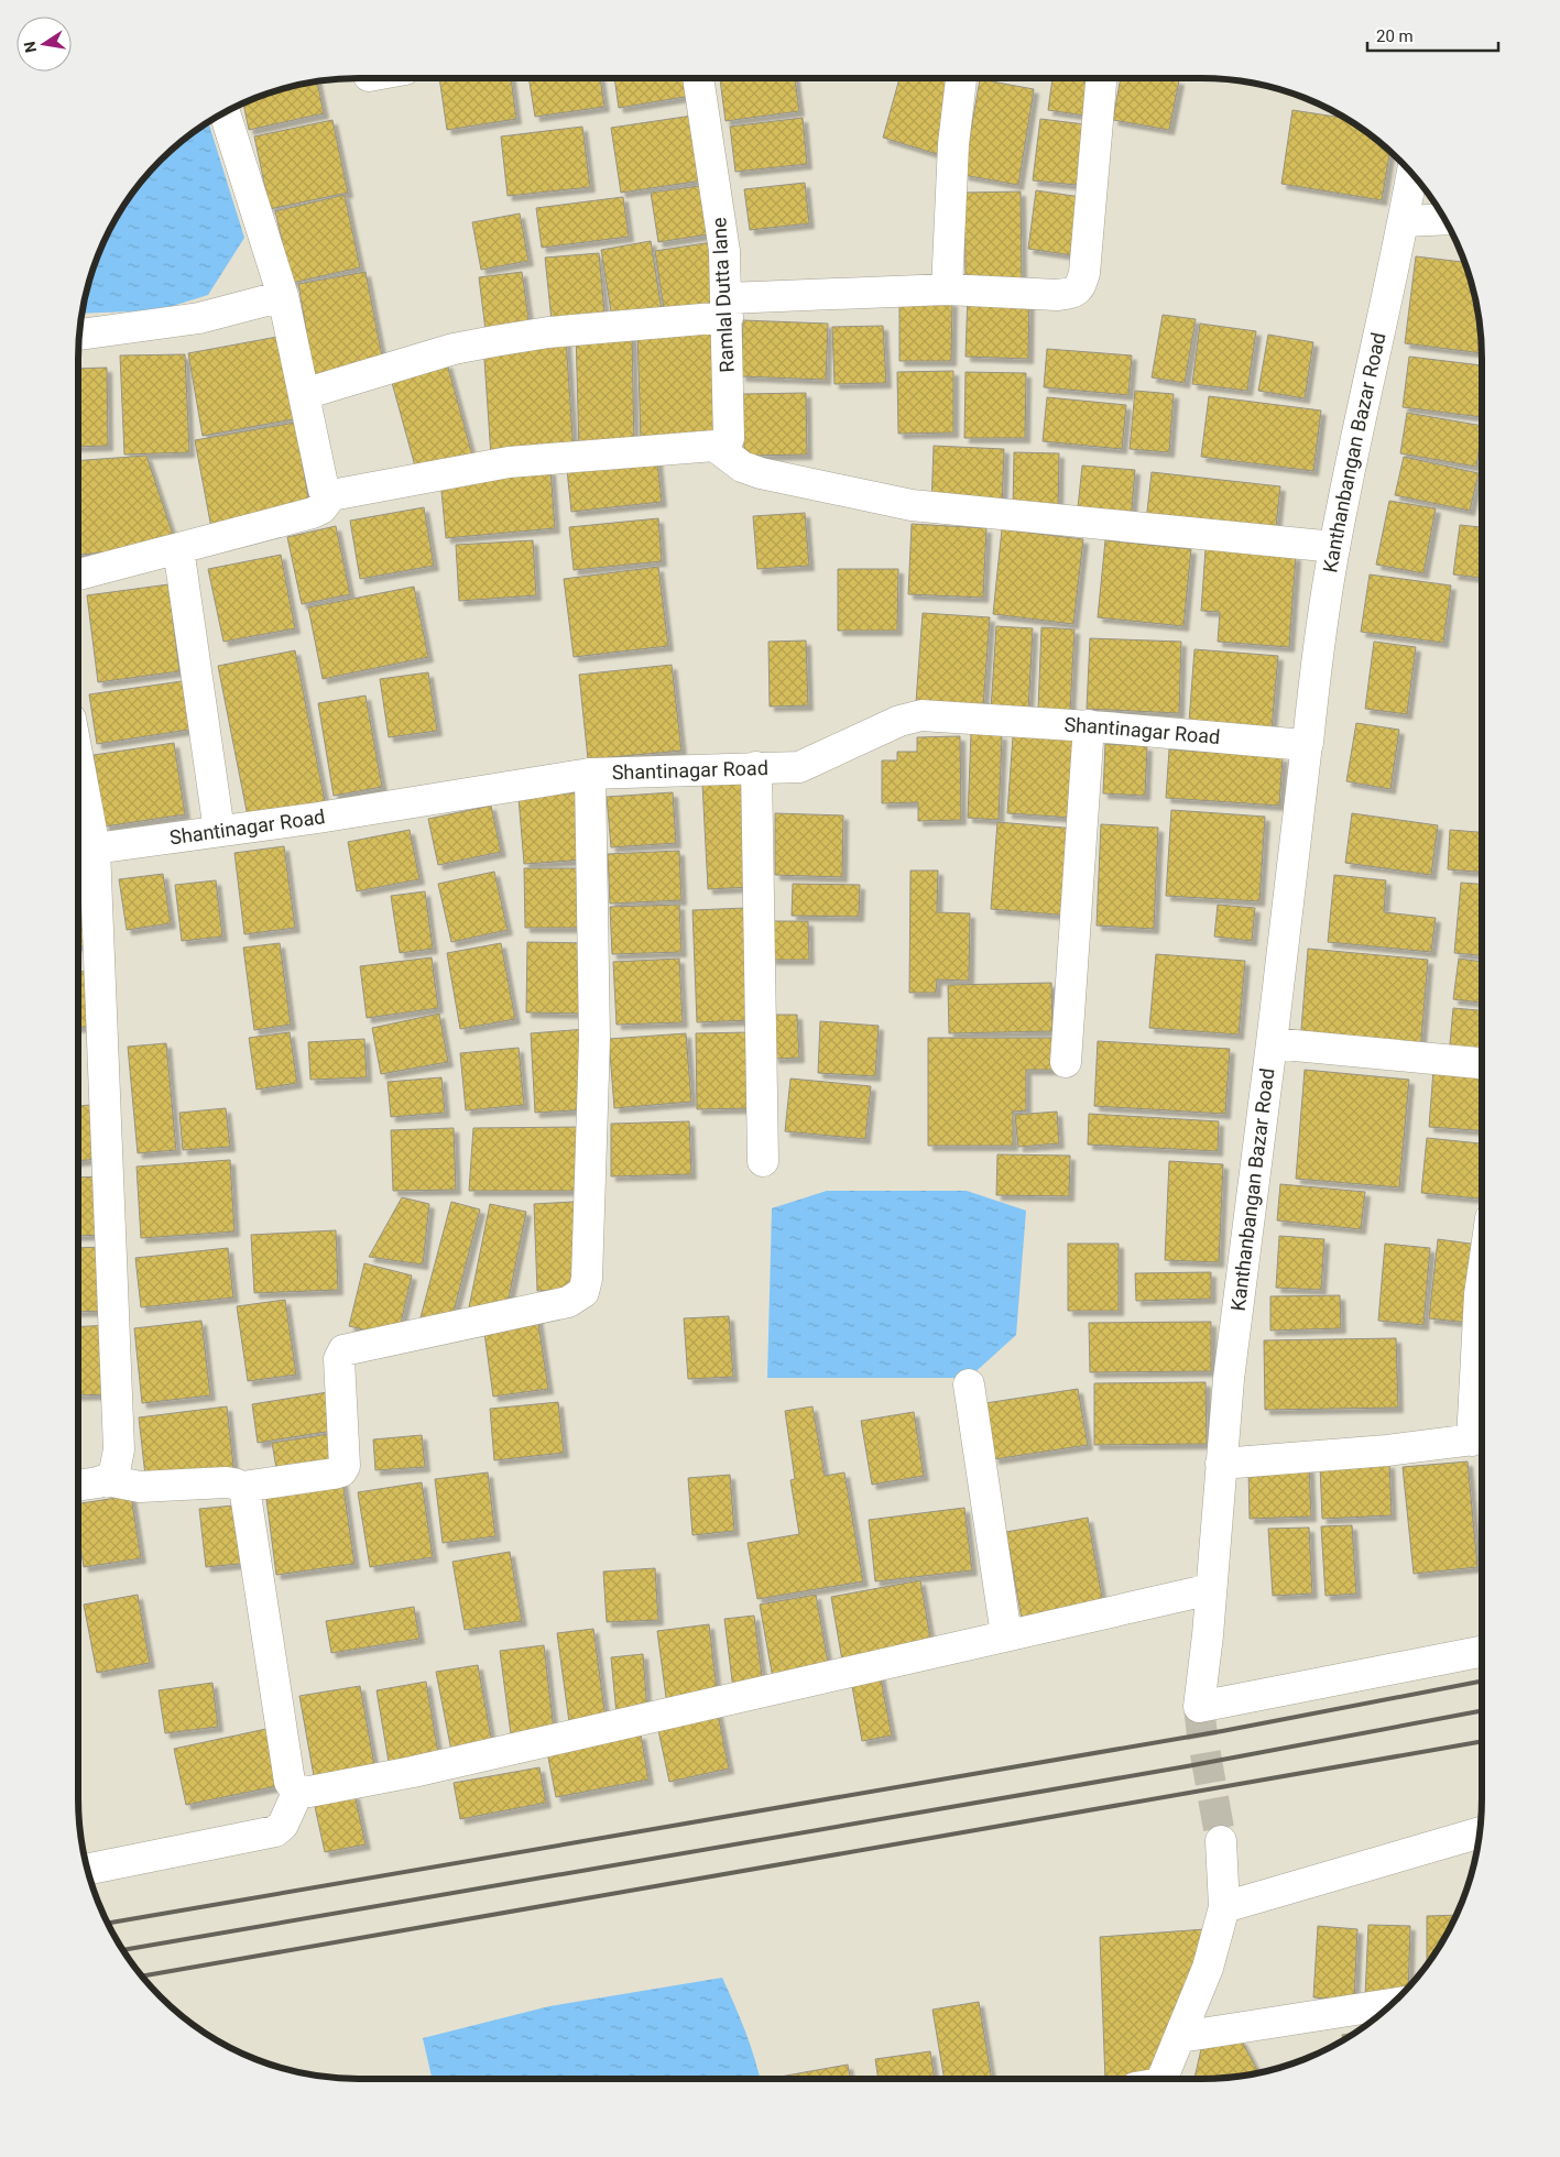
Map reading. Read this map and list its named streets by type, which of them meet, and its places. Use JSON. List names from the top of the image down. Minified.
{"streets":{"street":["Ramlal Dutta lane","Kanthanbangan Bazar Road","Shantinagar Road"]},"crossings":[["Kanthanbangan Bazar Road","Shantinagar Road"]],"scale_bar":"20 m","north":"left"}
